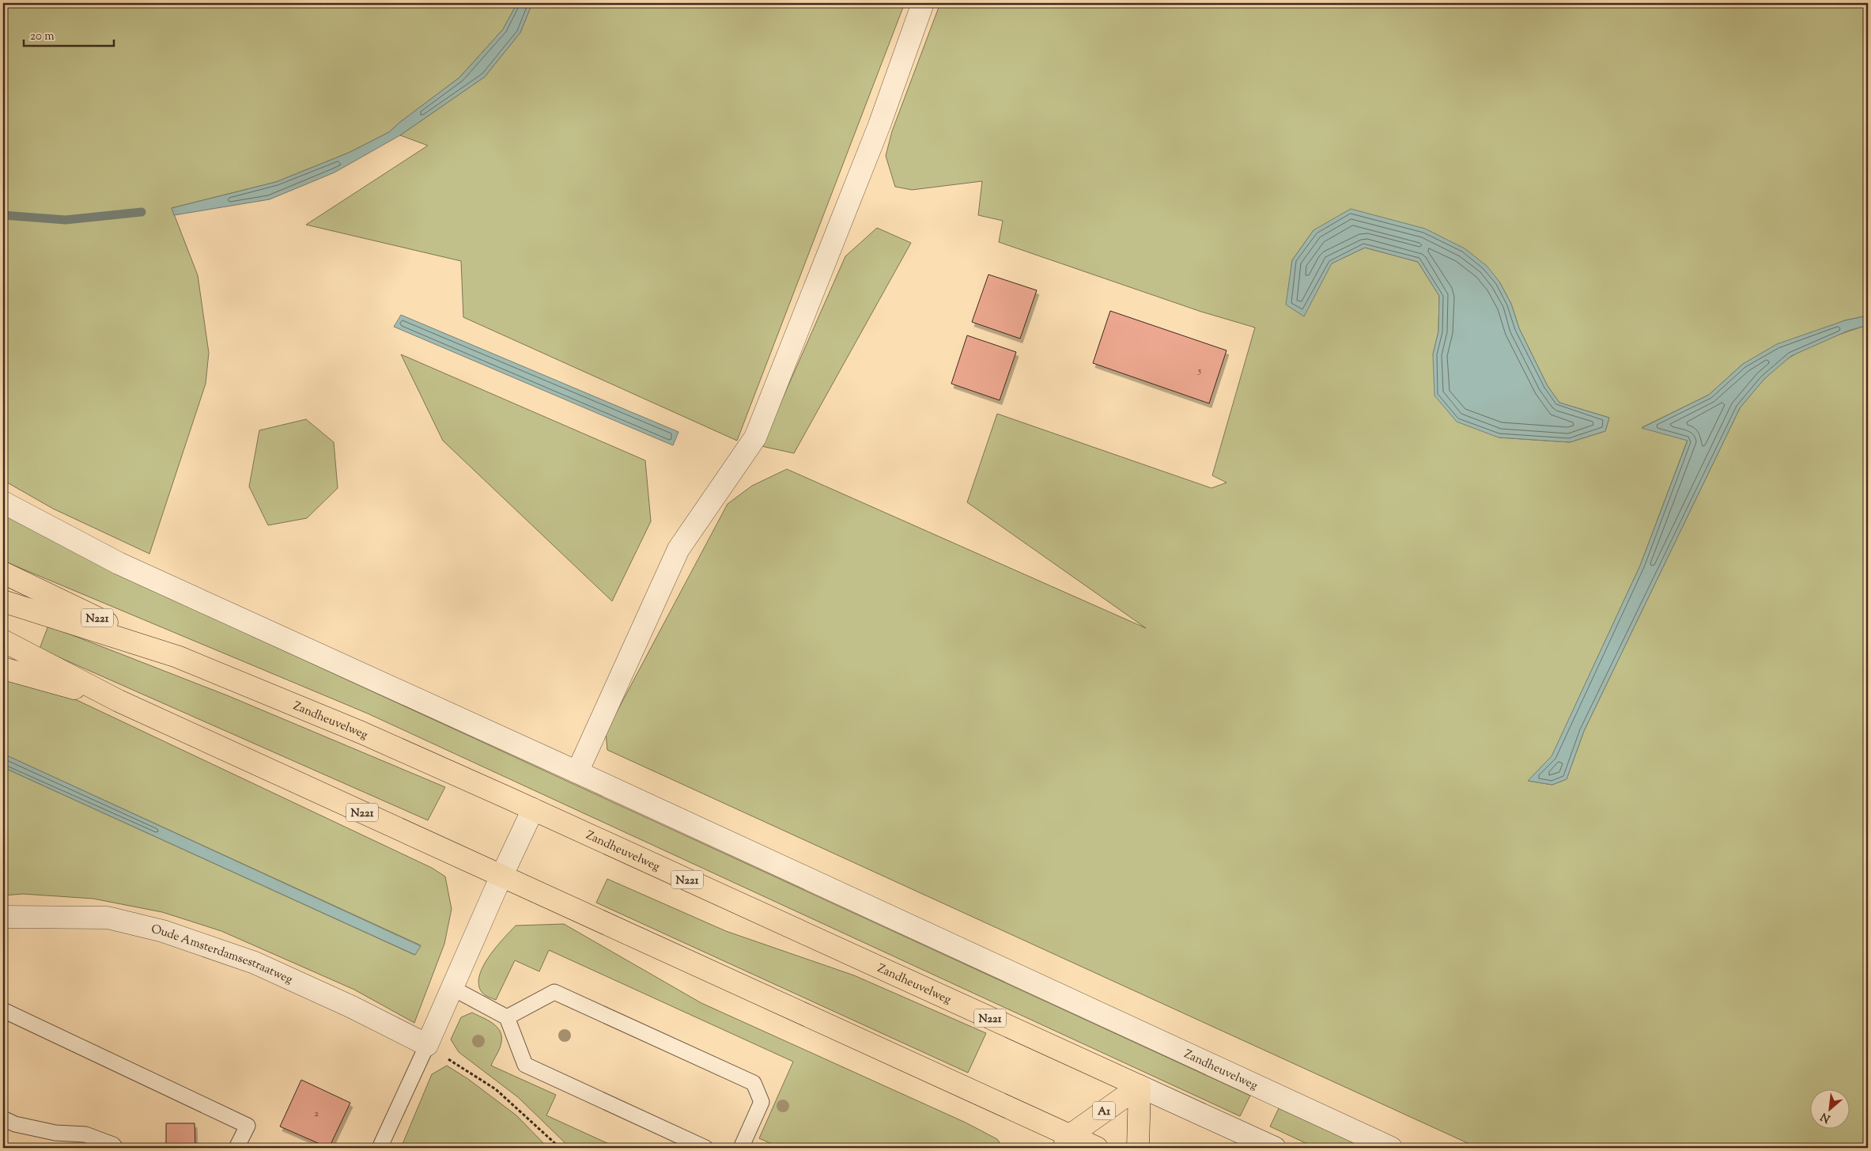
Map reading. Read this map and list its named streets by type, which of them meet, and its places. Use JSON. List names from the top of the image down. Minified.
{"streets":{"main road":["N221","Zandheuvelweg","A1"],"street":["Oude Amsterdamsestraatweg"]},"crossings":[["N221","Zandheuvelweg"],["N221","A1"],["Zandheuvelweg","A1"]],"house_numbers":["5","2"],"scale_bar":"20 m","north":"bottom left"}
